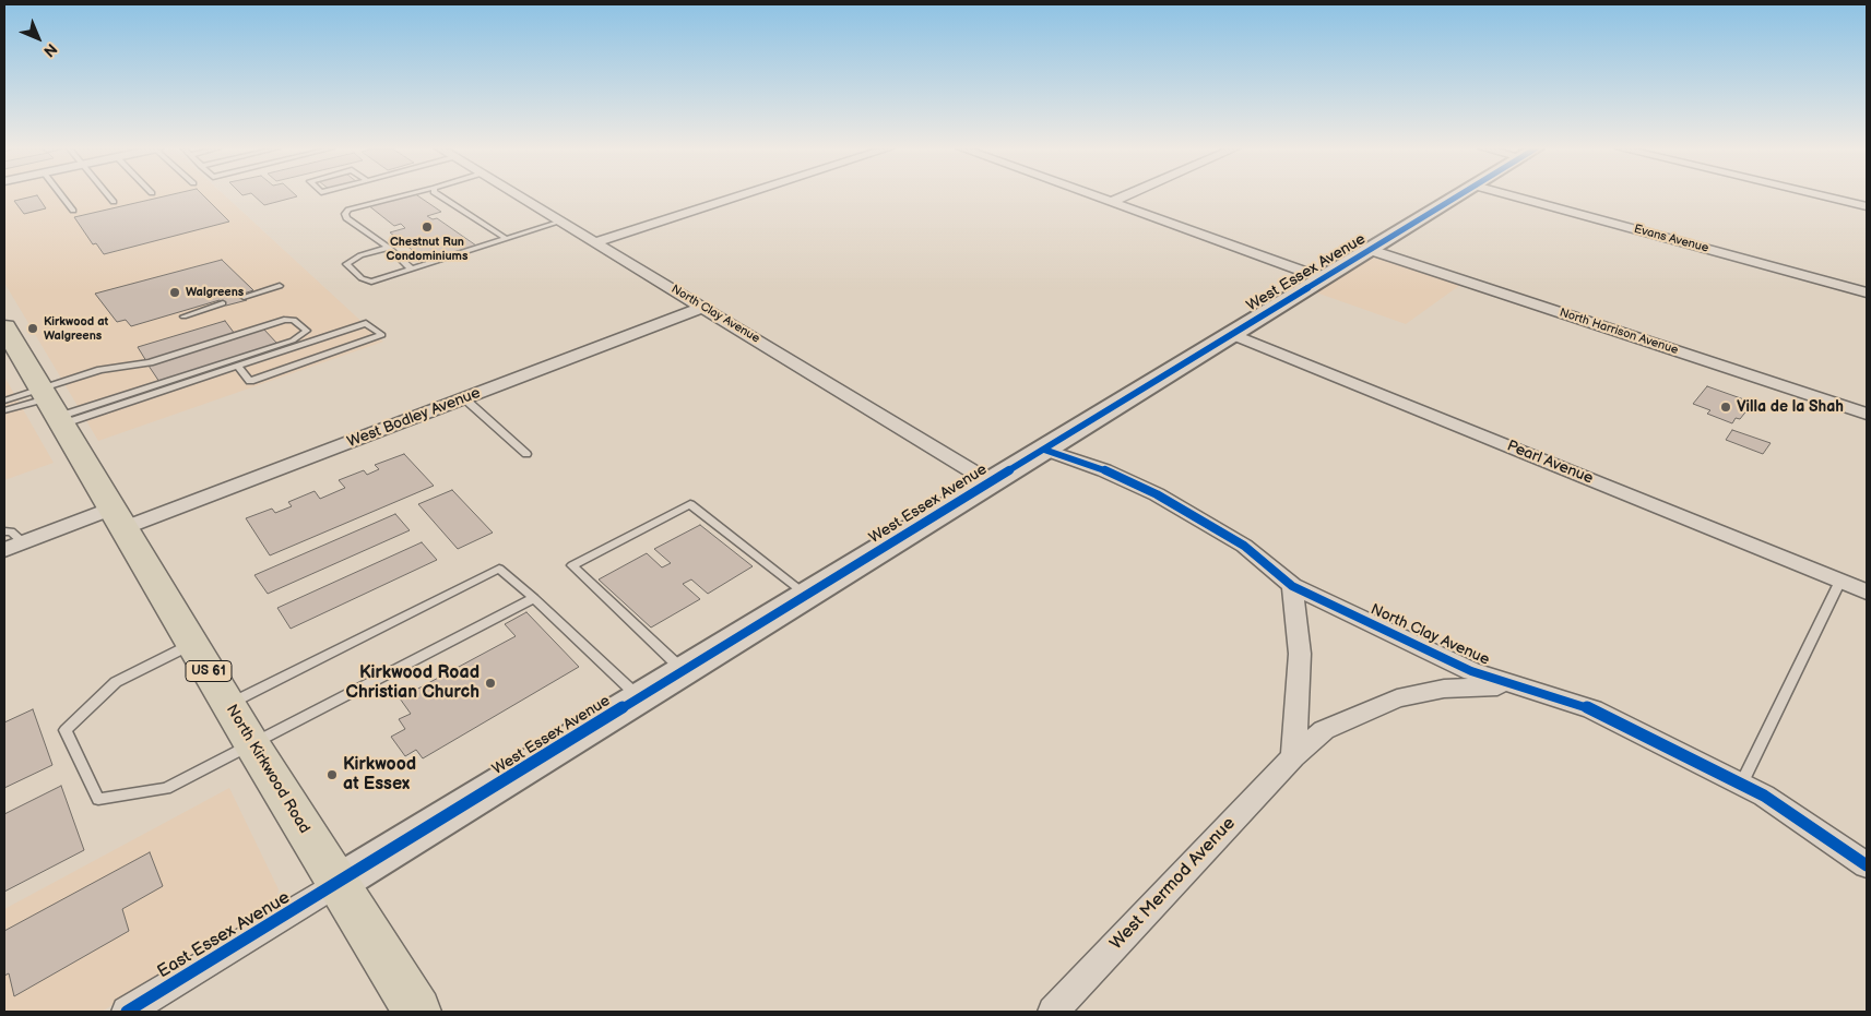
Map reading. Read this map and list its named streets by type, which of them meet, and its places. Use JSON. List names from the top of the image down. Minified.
{"streets":{"main road":["US 61","North Kirkwood Road"],"street":["Evans Avenue","West Essex Avenue","North Clay Avenue","North Harrison Avenue","West Bodley Avenue","Pearl Avenue","West Mermod Avenue","East Essex Avenue"]},"crossings":[["West Essex Avenue","North Clay Avenue"],["West Essex Avenue","North Harrison Avenue"],["West Essex Avenue","Pearl Avenue"],["West Essex Avenue","North Kirkwood Road"],["West Essex Avenue","East Essex Avenue"],["North Clay Avenue","West Bodley Avenue"],["North Clay Avenue","West Mermod Avenue"],["West Bodley Avenue","North Kirkwood Road"],["North Kirkwood Road","East Essex Avenue"]],"places":["Chestnut Run Condominiums","Walgreens","Kirkwood at Walgreens","Villa de la Shah","Kirkwood Road Christian Church","Kirkwood at Essex"],"north":"bottom right"}
